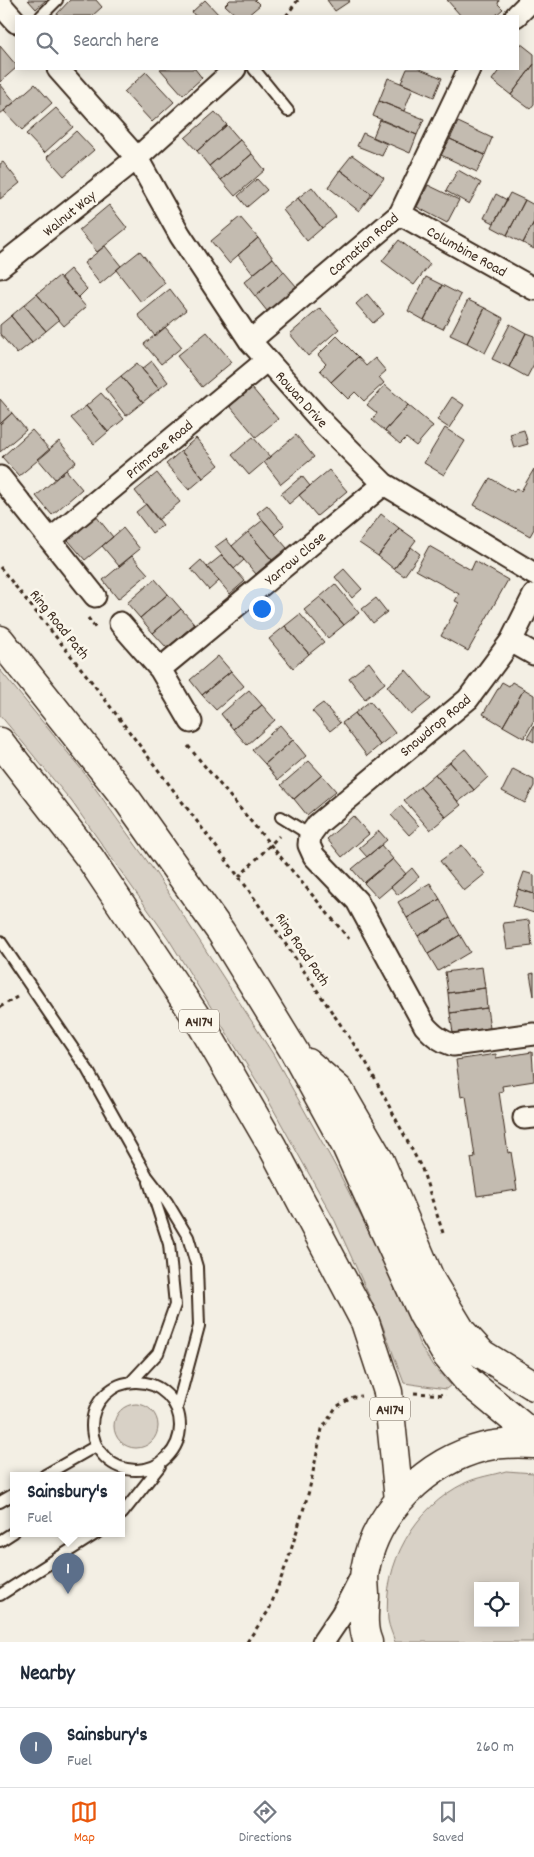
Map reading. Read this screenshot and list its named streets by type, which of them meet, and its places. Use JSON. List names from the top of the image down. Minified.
{"streets":{"highway":["A4174"],"street":["Walnut Way","Carnation Road","Columbine Road","Rowan Drive","Primrose Road","Yarrow Close","Snowdrop Road"],"path":["Ring Road Path"]},"crossings":[["Walnut Way","Rowan Drive"],["Carnation Road","Columbine Road"],["Carnation Road","Rowan Drive"],["Rowan Drive","Primrose Road"],["Rowan Drive","Yarrow Close"]],"page":{"search":"Search here","popup":["Sainsbury's","Fuel"],"pins":"1","heading":"Nearby","list":[{"mark":"1","name":"Sainsbury's","note":"Fuel","value":"260 m"}],"nav":["Map","Directions","Saved"]}}
